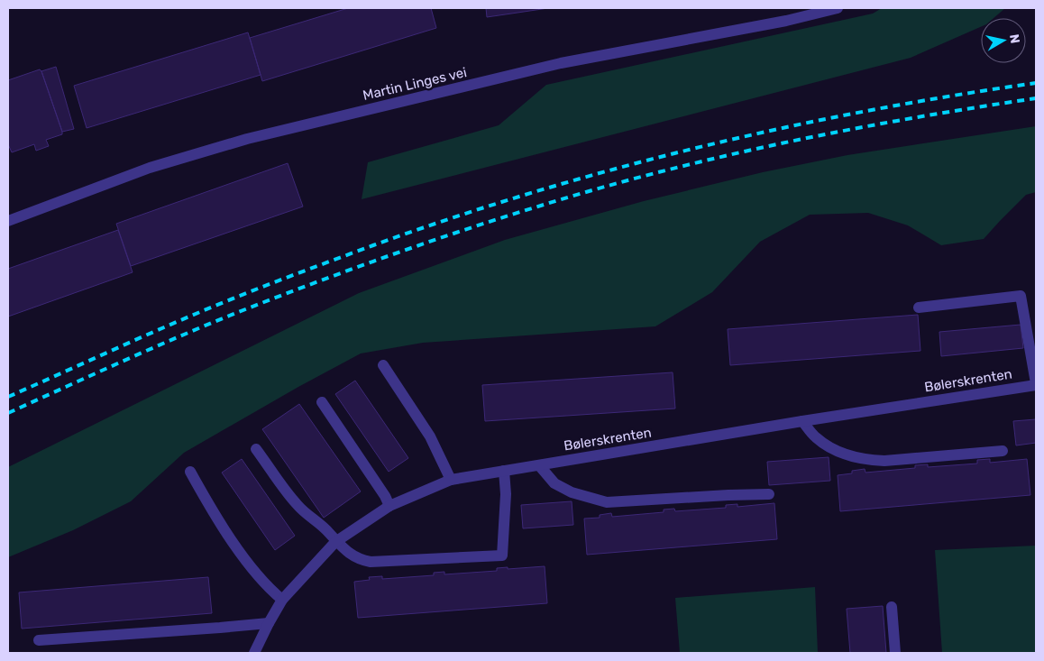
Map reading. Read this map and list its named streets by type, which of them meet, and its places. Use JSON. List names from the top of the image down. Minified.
{"streets":{"street":["Martin Linges vei","Bølerskrenten"]},"north":"right"}
